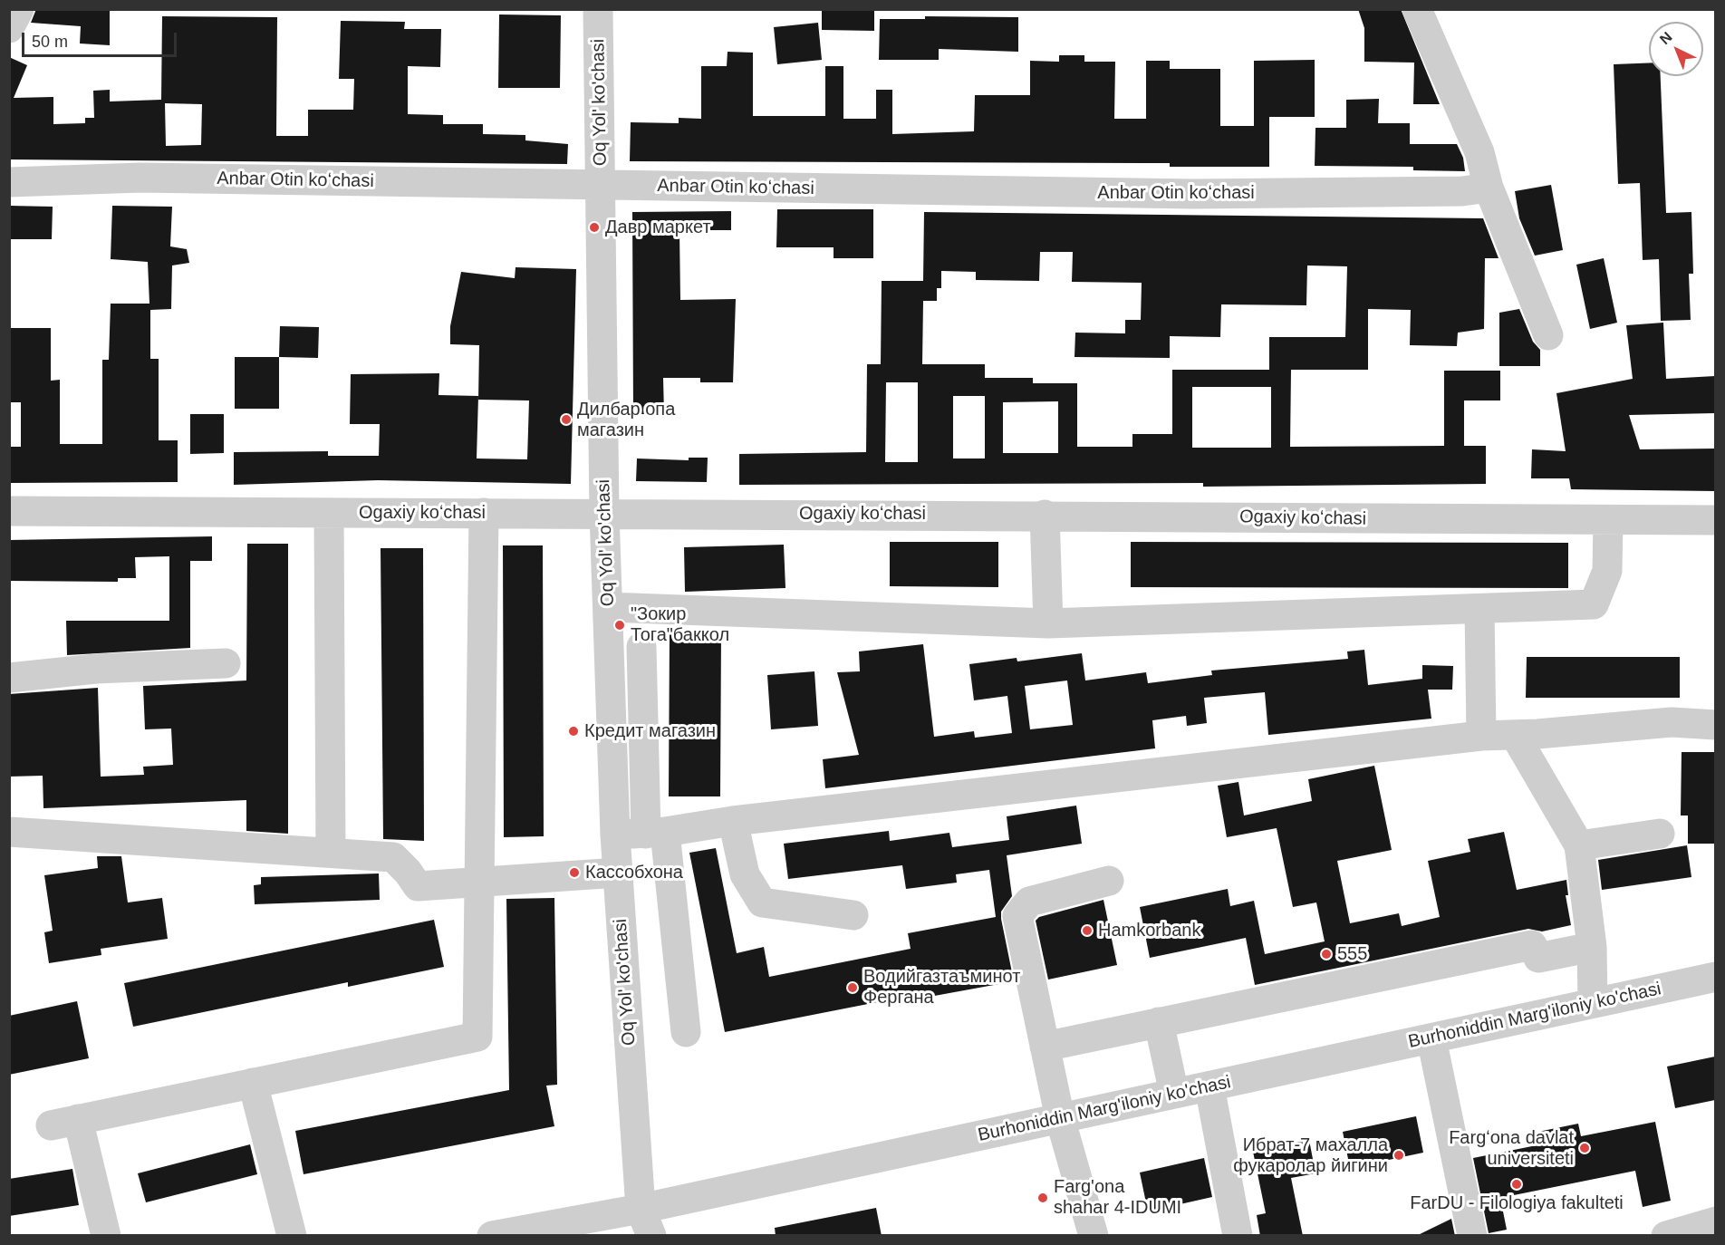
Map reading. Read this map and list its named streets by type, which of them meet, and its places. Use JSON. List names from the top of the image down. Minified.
{"streets":{"street":["Oq Yol' ko'chasi","Anbar Otin koʻchasi","Ogaxiy koʻchasi","Burhoniddin Marg'iloniy ko'chasi"]},"crossings":[["Oq Yol' ko'chasi","Anbar Otin koʻchasi"],["Oq Yol' ko'chasi","Ogaxiy koʻchasi"],["Oq Yol' ko'chasi","Burhoniddin Marg'iloniy ko'chasi"]],"places":["Давр маркет","Дилбар опа магазин","\"Зокир Тога\"баккол","Кредит магазин","Кассобхона","Hamkorbank","555","Водийгазтаъминот Фергана","Fargʻona davlat universiteti","Ибрат-7 махалла фукаролар йигини","FarDU - Filologiya fakulteti","Farg'ona shahar 4-IDUMI"],"scale_bar":"50 m","north":"top left"}
